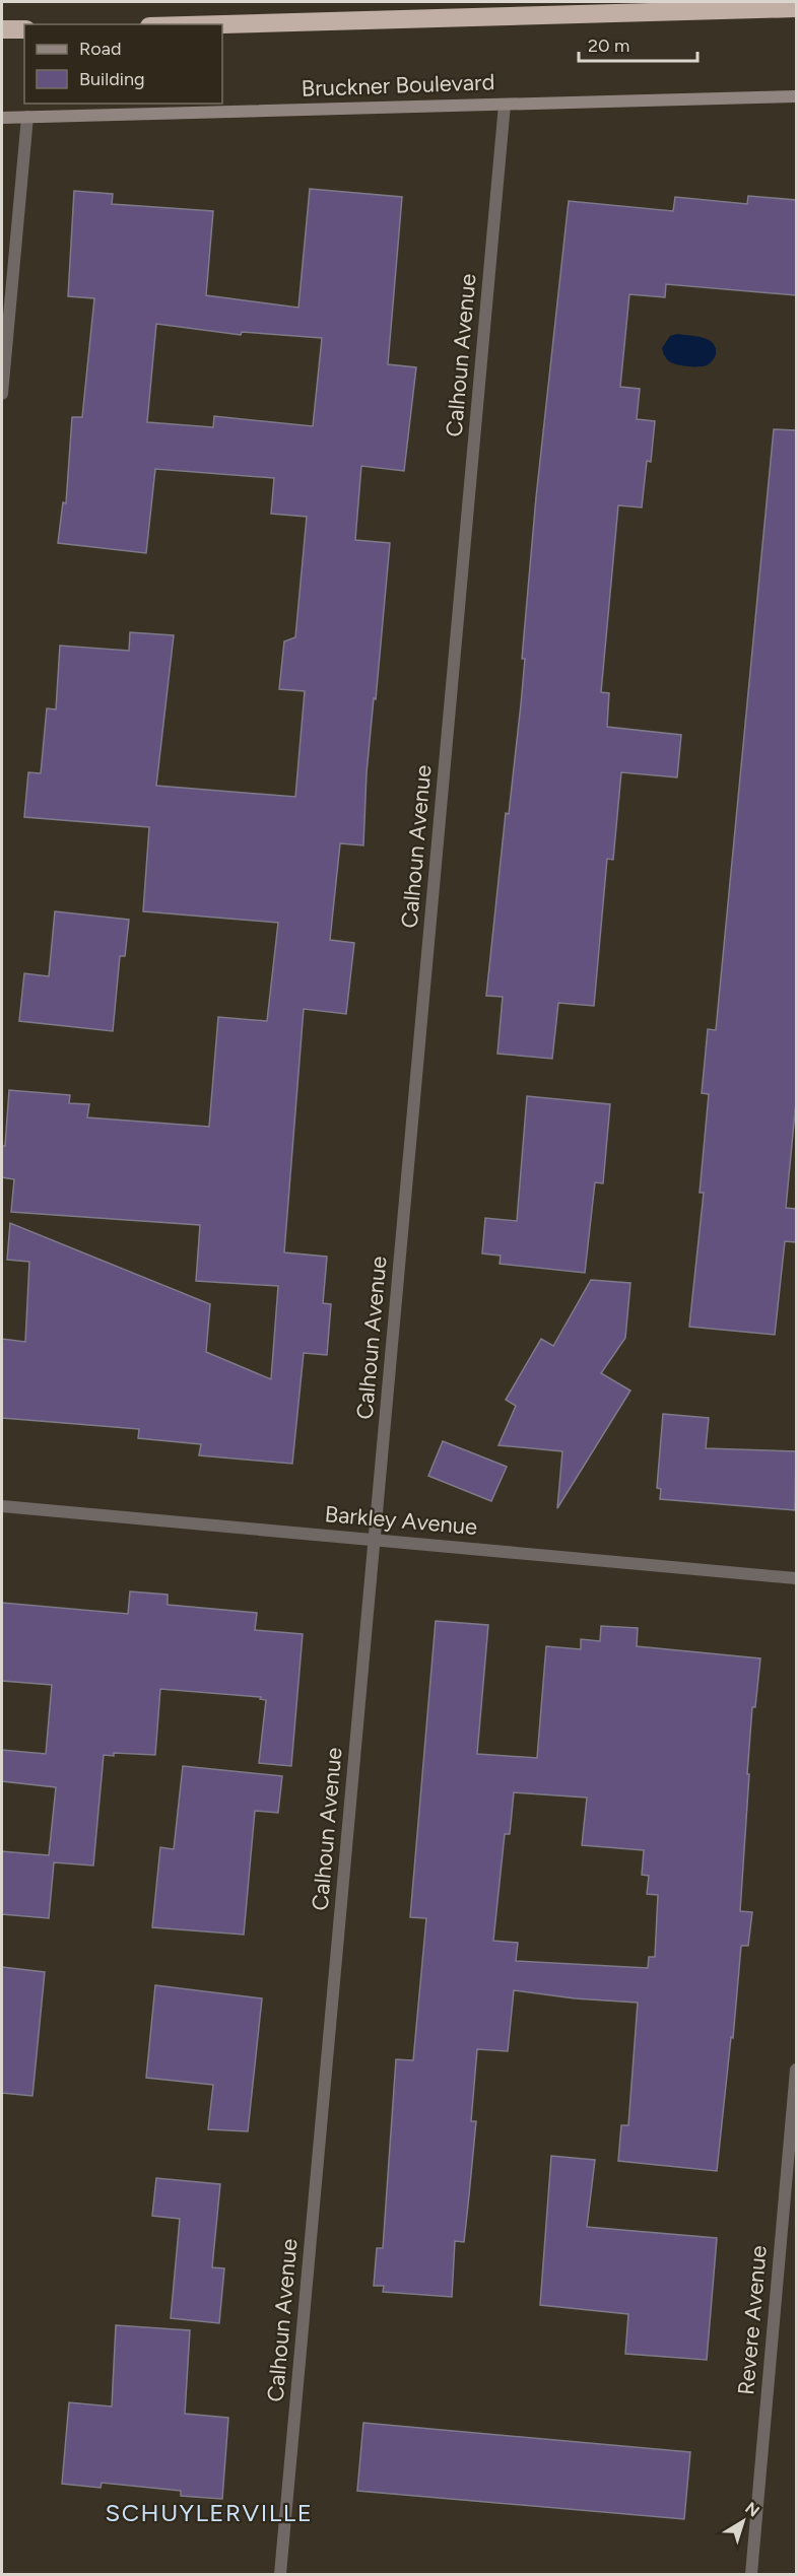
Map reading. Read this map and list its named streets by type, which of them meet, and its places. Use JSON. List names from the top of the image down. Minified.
{"streets":{"main road":["Bruckner Boulevard"],"street":["Calhoun Avenue","Barkley Avenue","Revere Avenue"]},"crossings":[["Bruckner Boulevard","Calhoun Avenue"],["Calhoun Avenue","Barkley Avenue"]],"districts":["SCHUYLERVILLE"],"legend":["Road","Building"],"scale_bar":"20 m","north":"top right"}
